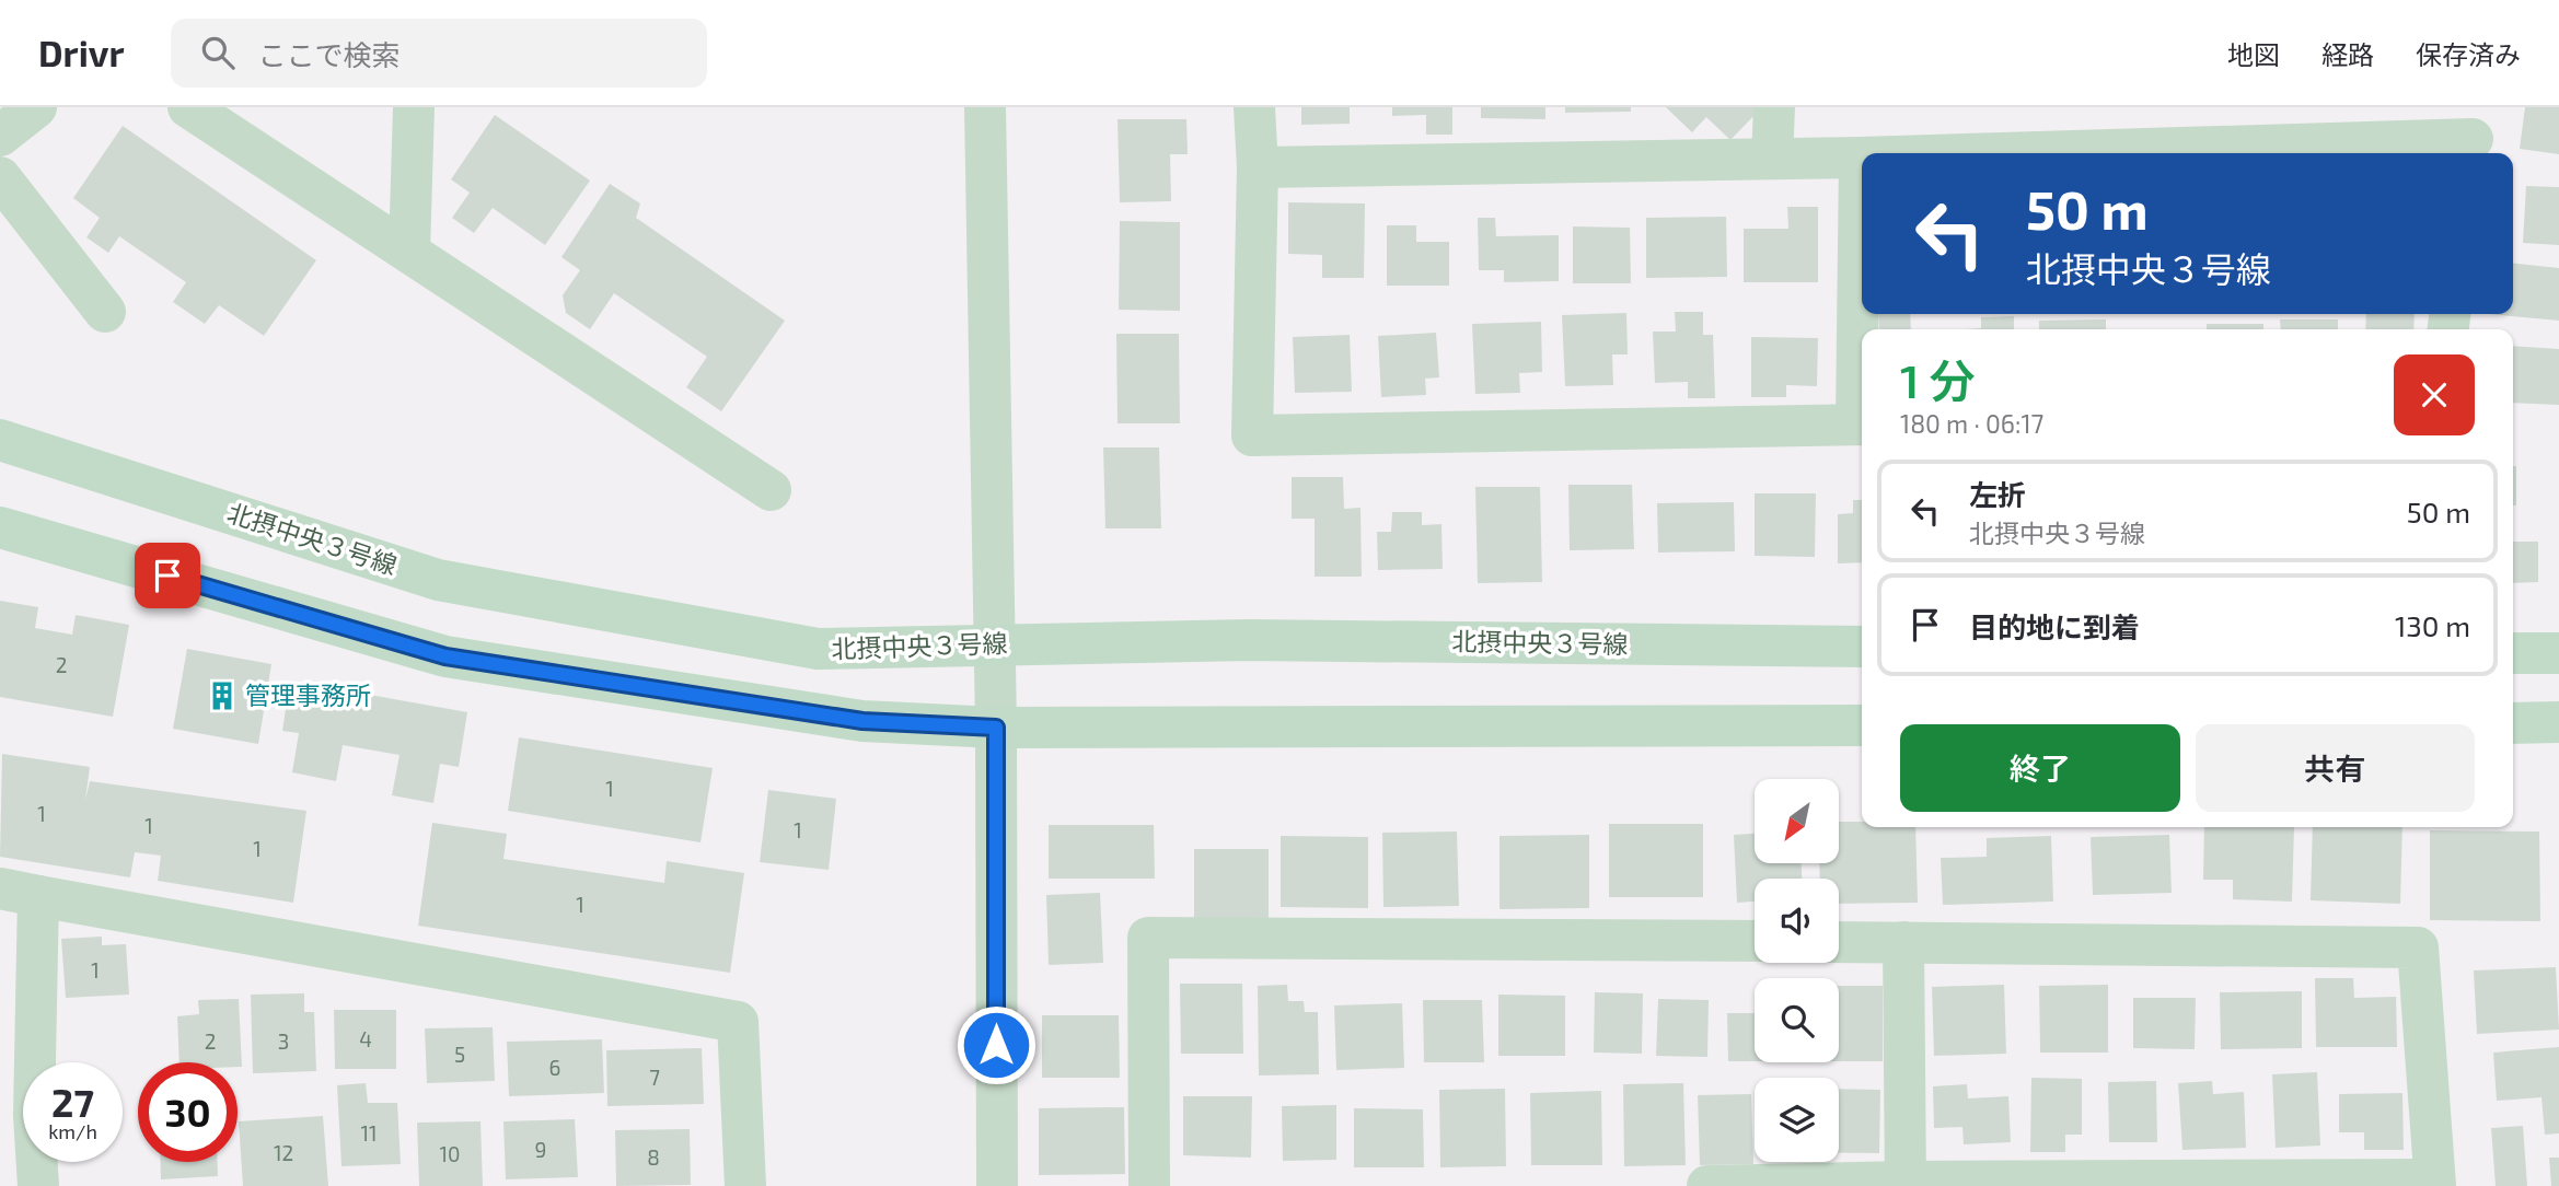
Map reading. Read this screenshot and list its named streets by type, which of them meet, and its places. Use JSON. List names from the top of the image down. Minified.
{"streets":{"street":["北摂中央３号線"]},"places":{"building":["管理事務所"]},"house_numbers":["2","1","1","1","1","1","1","1","4","2","3","5","6","7","11","9","12","10","8"],"north":"bottom left","page":{"header":"Drivr","search":"ここで検索","nav":["地図","経路","保存済み"],"turn":["50 m","北摂中央３号線"],"heading":["1 分","180 m · 06:17"],"list":[{"name":"左折","note":"北摂中央３号線","value":"50 m"},{"name":"目的地に到着","value":"130 m"}],"buttons":["終了","共有"],"speed":"27 km/h","limit":"30"}}
